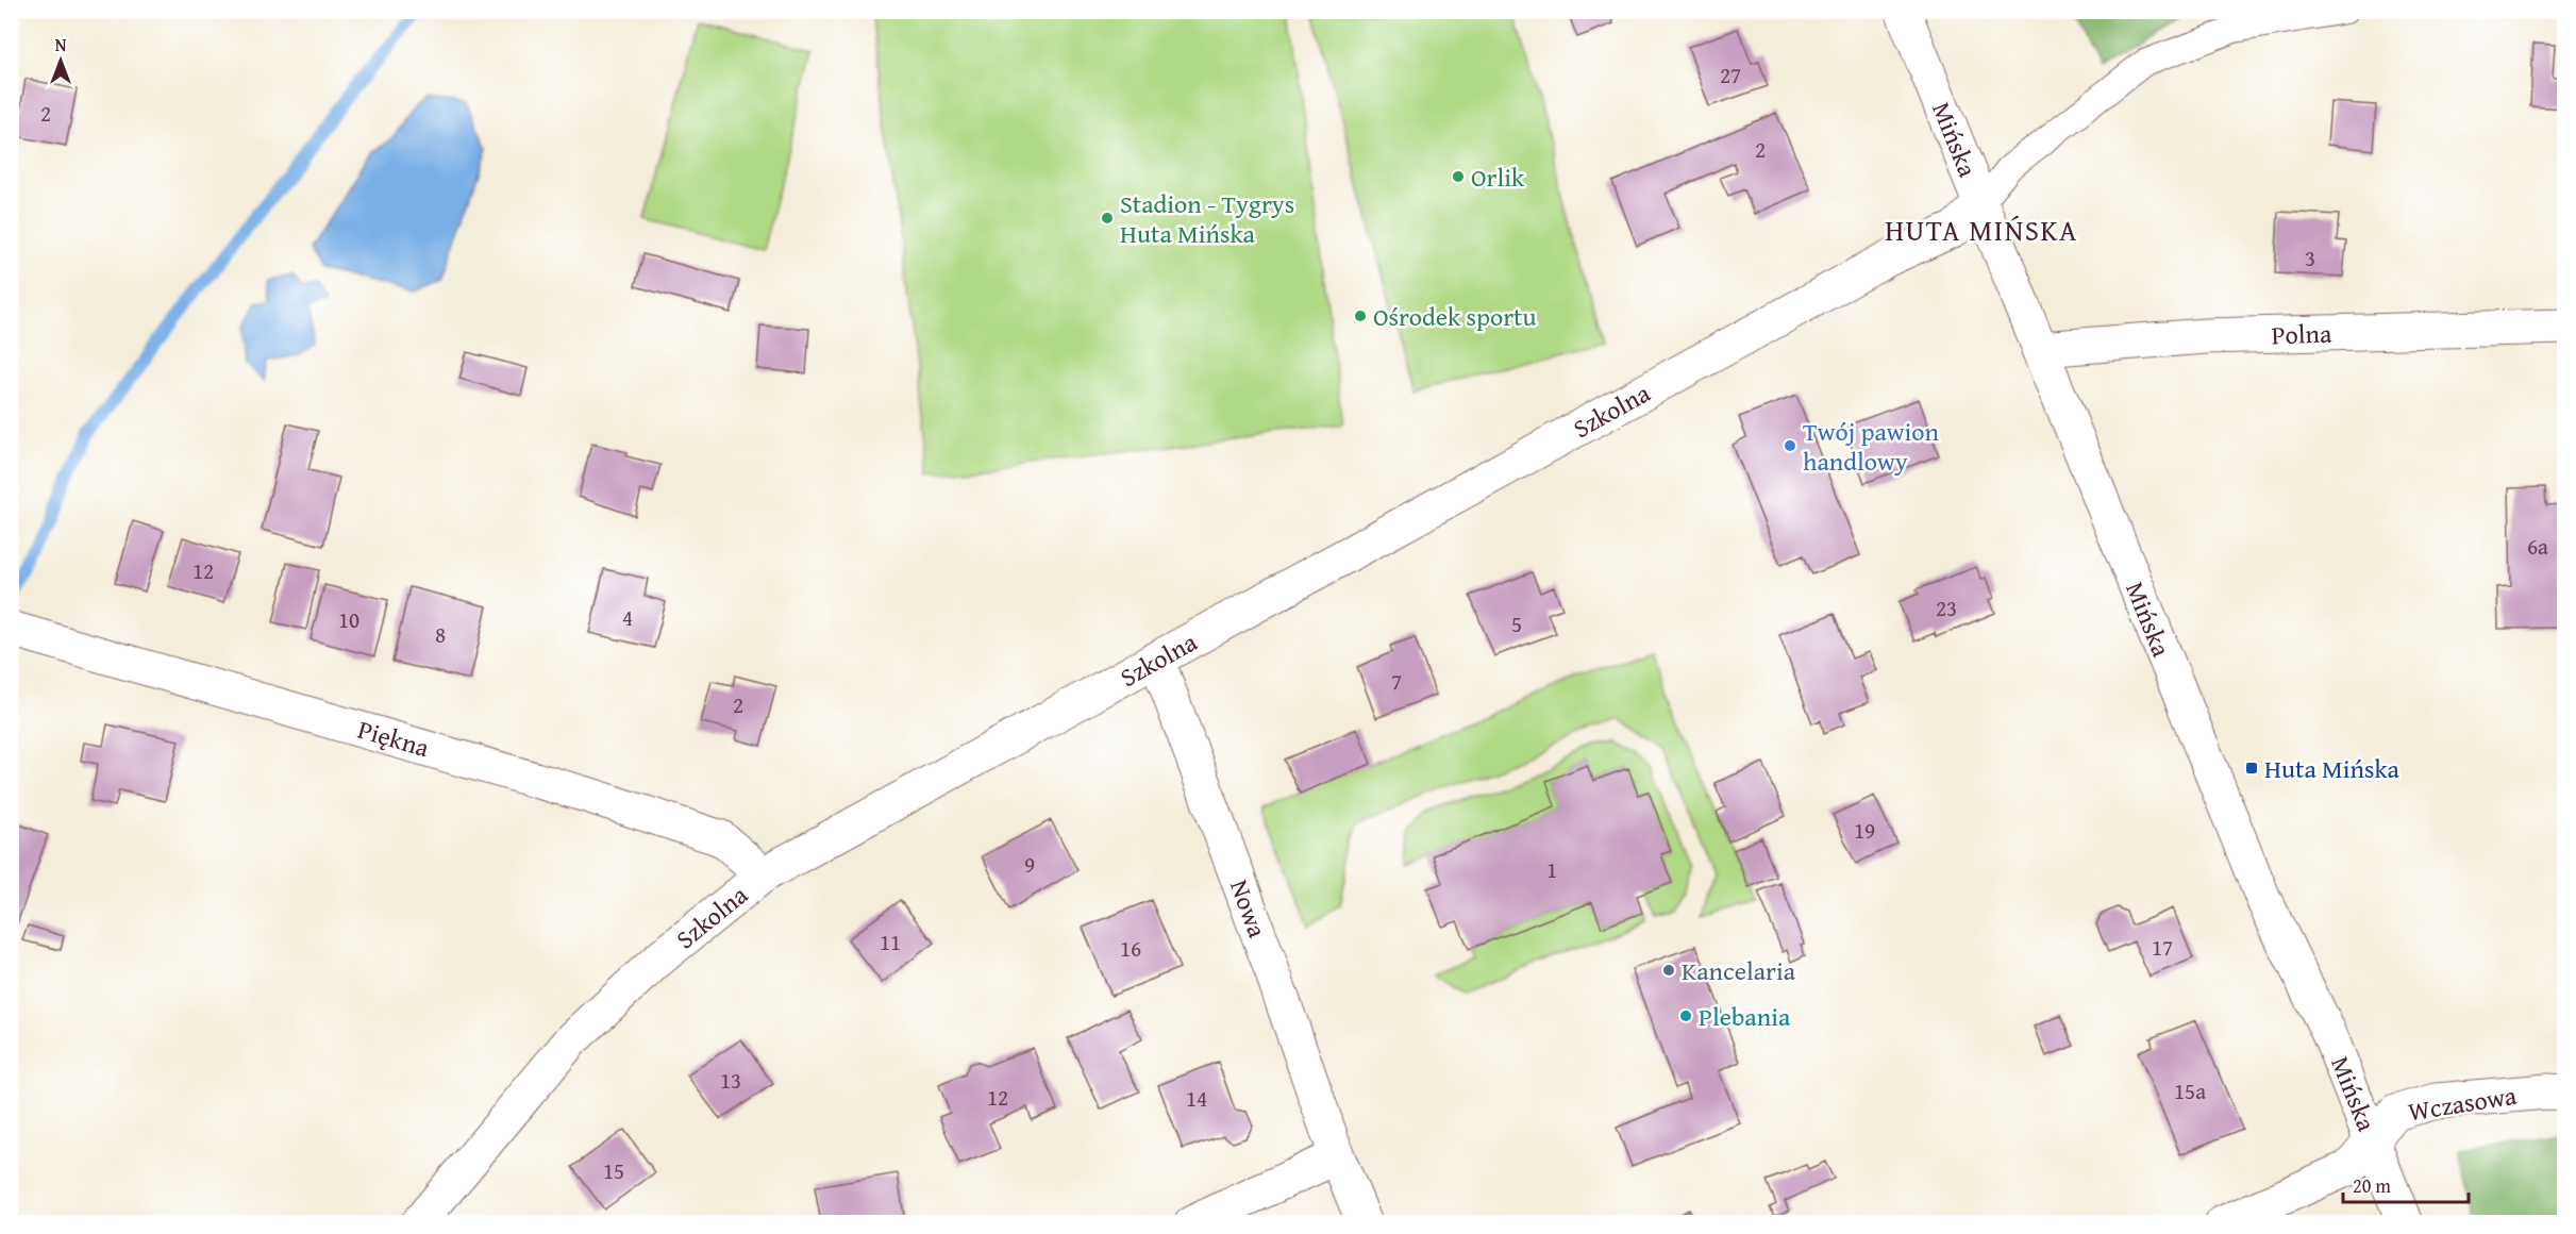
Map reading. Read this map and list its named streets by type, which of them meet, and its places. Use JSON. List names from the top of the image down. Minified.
{"streets":{"street":["Mińska","Polna","Szkolna","Piękna","Nowa","Wczasowa"]},"crossings":[["Mińska","Polna"],["Mińska","Szkolna"],["Mińska","Wczasowa"],["Szkolna","Piękna"],["Szkolna","Nowa"]],"districts":["HUTA MIŃSKA"],"places":{"other":["Orlik","Stadion - Tygrys Huta Mińska","Ośrodek sportu","Twój pawion handlowy","Kancelaria","Plebania"],"transit":["Huta Mińska"]},"house_numbers":["27","2","2","3","6a","12","23","4","10","5","8","7","2","19","9","1","11","17","16","13","15a","12","14","15"],"scale_bar":"20 m","north":"top"}
